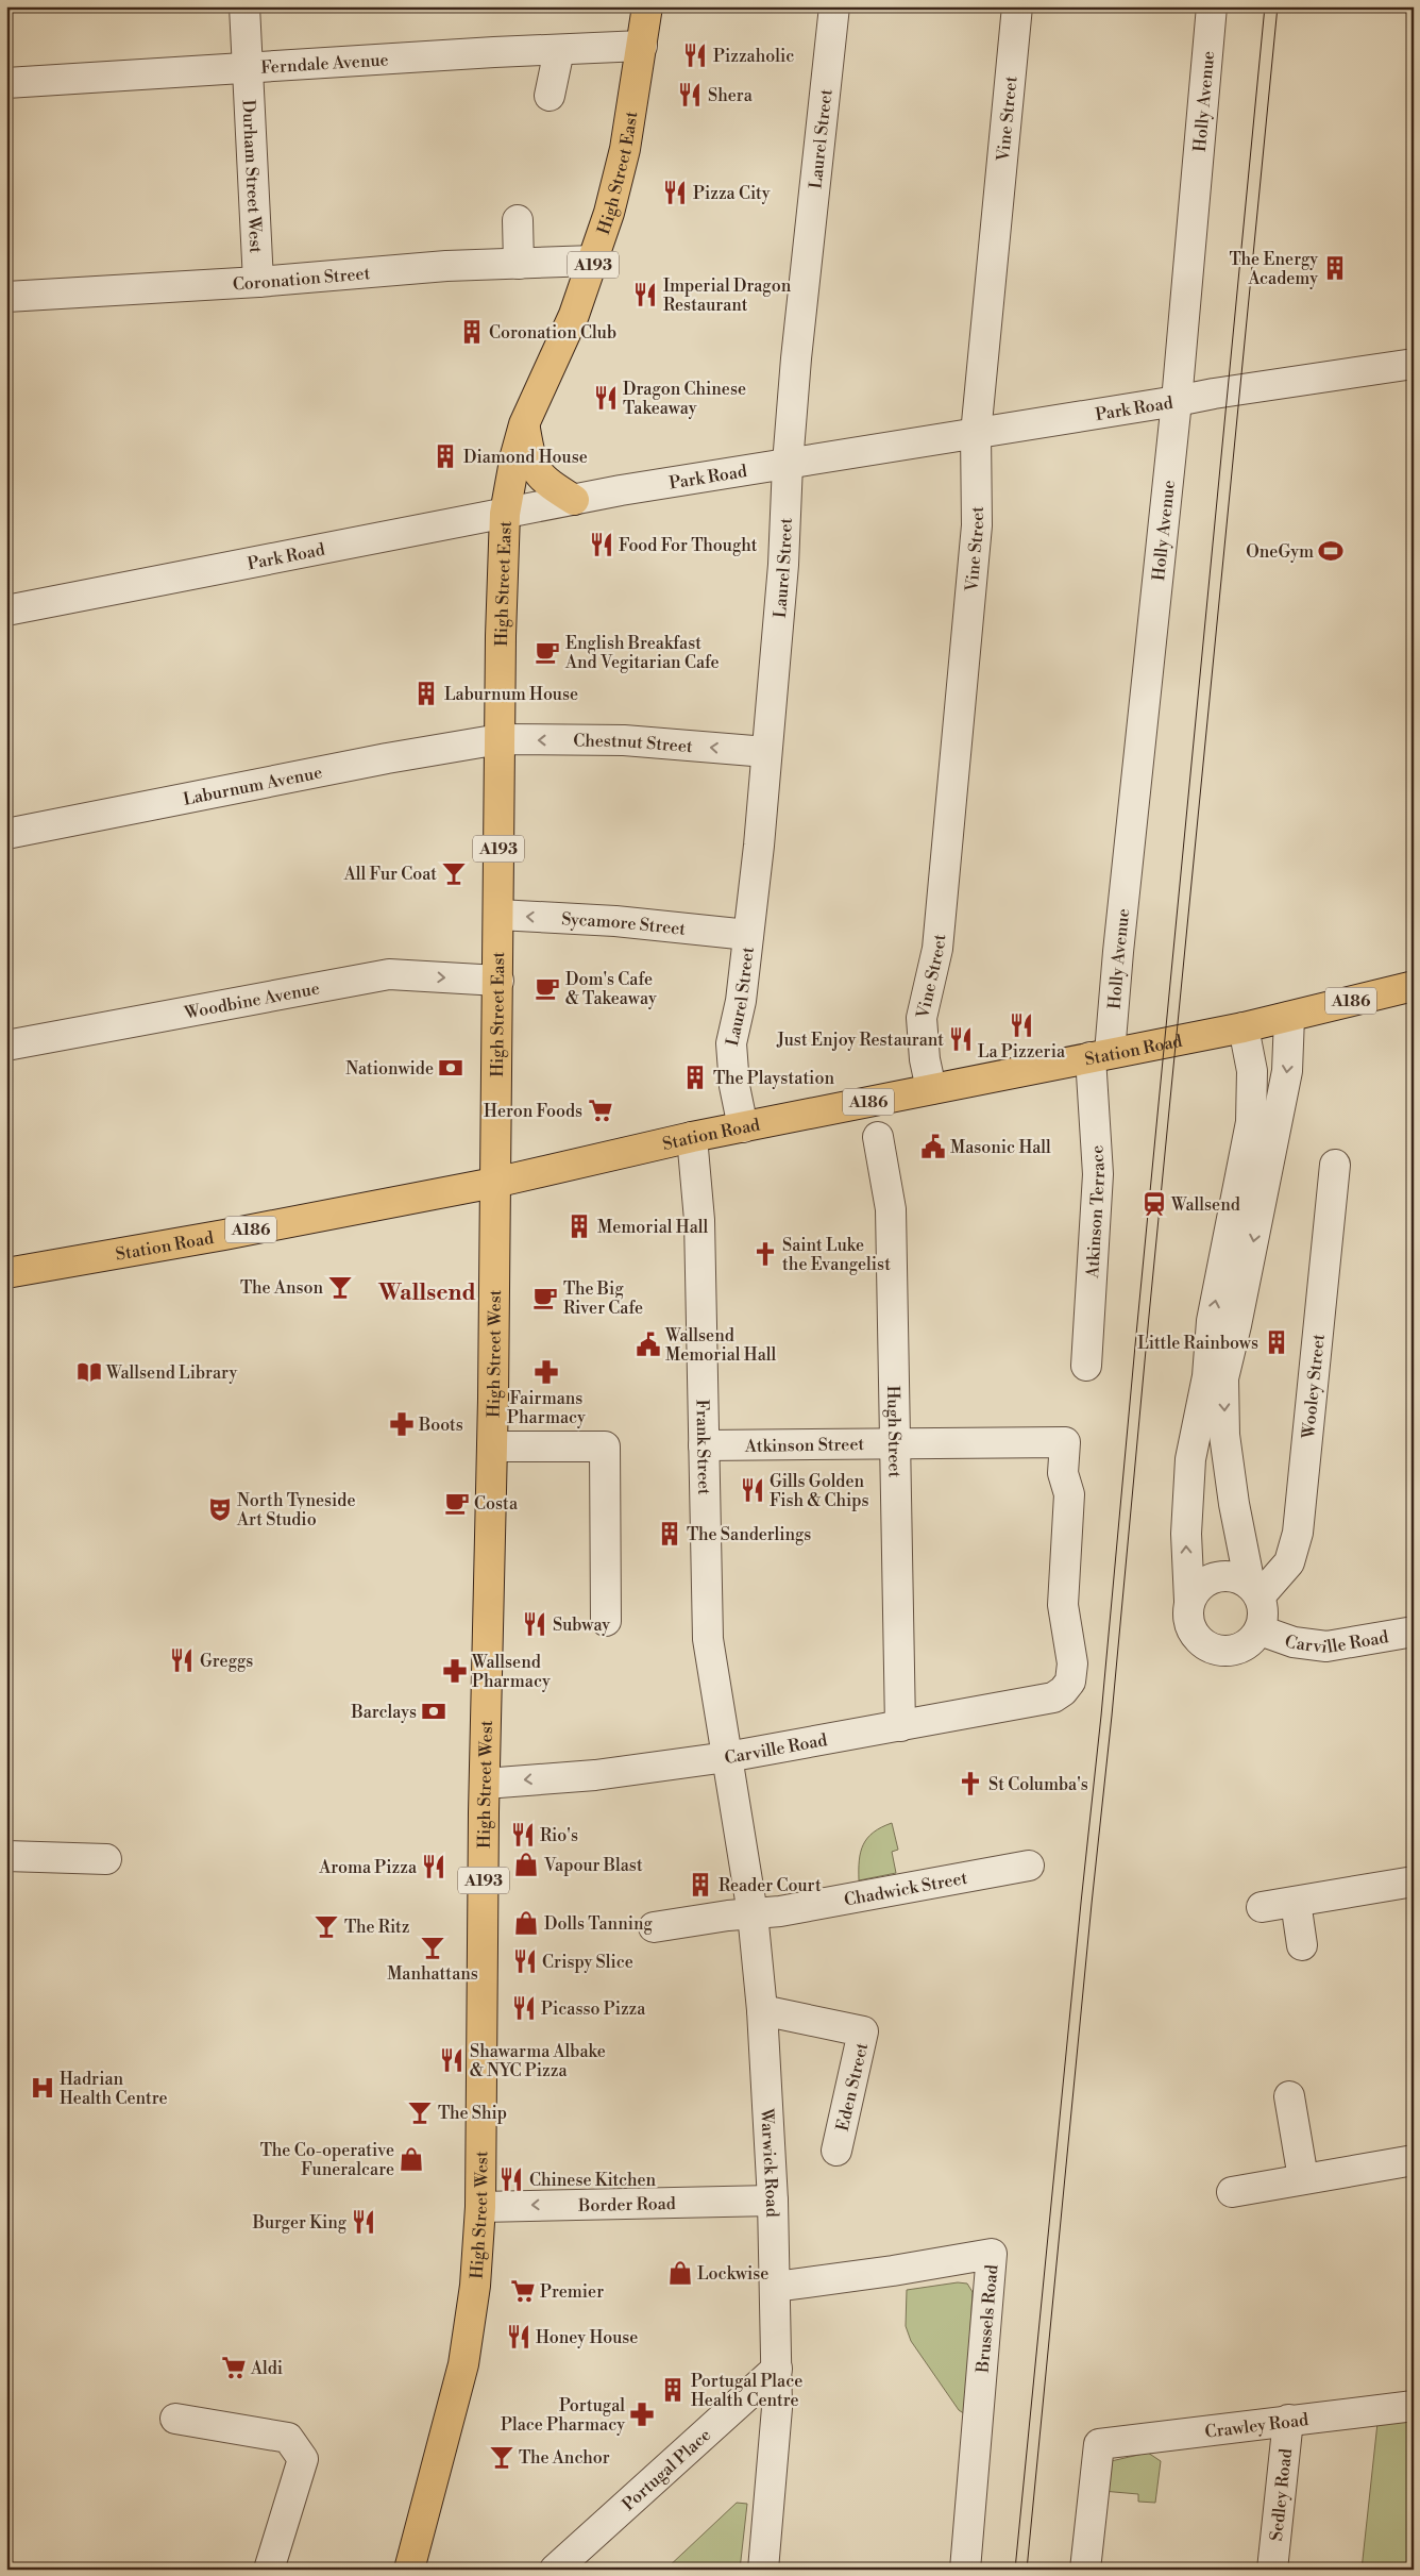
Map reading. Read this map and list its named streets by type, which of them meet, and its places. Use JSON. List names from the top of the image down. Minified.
{"streets":{"main road":["High Street East","A193","A186","Station Road","High Street West"],"street":["Ferndale Avenue","Holly Avenue","Vine Street","Laurel Street","Durham Street West","Coronation Street","Park Road","Chestnut Street","Laburnum Avenue","Sycamore Street","Woodbine Avenue","Atkinson Terrace","Wooley Street","Hugh Street","Atkinson Street","Frank Street","Carville Road","Chadwick Street","Eden Street","Warwick Road","Border Road","Brussels Road","Crawley Road","Portugal Place","Sedley Road"]},"crossings":[["Ferndale Avenue","High Street East"],["Ferndale Avenue","Durham Street West"],["Holly Avenue","Park Road"],["Holly Avenue","Station Road"],["Holly Avenue","Atkinson Terrace"],["Vine Street","Park Road"],["Vine Street","Station Road"],["Laurel Street","Park Road"],["Laurel Street","Chestnut Street"],["Laurel Street","Sycamore Street"],["Laurel Street","Station Road"],["High Street East","Coronation Street"],["High Street East","Park Road"],["High Street East","Chestnut Street"],["High Street East","Laburnum Avenue"],["High Street East","Sycamore Street"],["High Street East","Woodbine Avenue"],["High Street East","Station Road"],["High Street East","High Street West"],["Durham Street West","Coronation Street"],["Chestnut Street","Laburnum Avenue"],["Station Road","Atkinson Terrace"],["Station Road","High Street West"],["Station Road","Frank Street"],["Station Road","Carville Road"],["High Street West","Carville Road"],["High Street West","Border Road"],["Wooley Street","Carville Road"],["Hugh Street","Atkinson Street"],["Hugh Street","Carville Road"],["Atkinson Street","Frank Street"],["Atkinson Street","Carville Road"],["Frank Street","Carville Road"],["Frank Street","Warwick Road"],["Carville Road","Warwick Road"],["Chadwick Street","Warwick Road"],["Eden Street","Warwick Road"],["Warwick Road","Border Road"],["Warwick Road","Brussels Road"],["Warwick Road","Portugal Place"],["Crawley Road","Sedley Road"]],"one_way":["Chestnut Street","Sycamore Street","Woodbine Avenue","Border Road"],"districts":["Wallsend"],"places":{"restaurant":["Pizzaholic","Shera","Pizza City","Imperial Dragon Restaurant","Dragon Chinese Takeaway","Food For Thought","La Pizzeria","Just Enjoy Restaurant","Gills Golden Fish & Chips","Subway","Greggs","Rio's","Aroma Pizza","Crispy Slice","Picasso Pizza","Shawarma Albake & NYC Pizza","Chinese Kitchen","Burger King","Honey House"],"building":["The Energy Academy","Coronation Club","Diamond House","Laburnum House","The Playstation","Memorial Hall","Little Rainbows","The Sanderlings","Reader Court","Portugal Place Health Centre"],"sports":["OneGym"],"cafe":["English Breakfast And Vegitarian Cafe","Dom's Cafe & Takeaway","The Big River Cafe","Costa"],"bar":["All Fur Coat","The Anson","The Ritz","Manhattans","The Ship","The Anchor"],"bank":["Nationwide","Barclays"],"supermarket":["Heron Foods","Premier","Aldi"],"public building":["Masonic Hall","Wallsend Memorial Hall"],"station":["Wallsend"],"church":["Saint Luke the Evangelist","St Columba's"],"library":["Wallsend Library"],"pharmacy":["Fairmans Pharmacy","Boots","Wallsend Pharmacy","Portugal Place Pharmacy"],"theatre":["North Tyneside Art Studio"],"shop":["Vapour Blast","Dolls Tanning","The Co-operative Funeralcare","Lockwise"],"hospital":["Hadrian Health Centre"]}}
